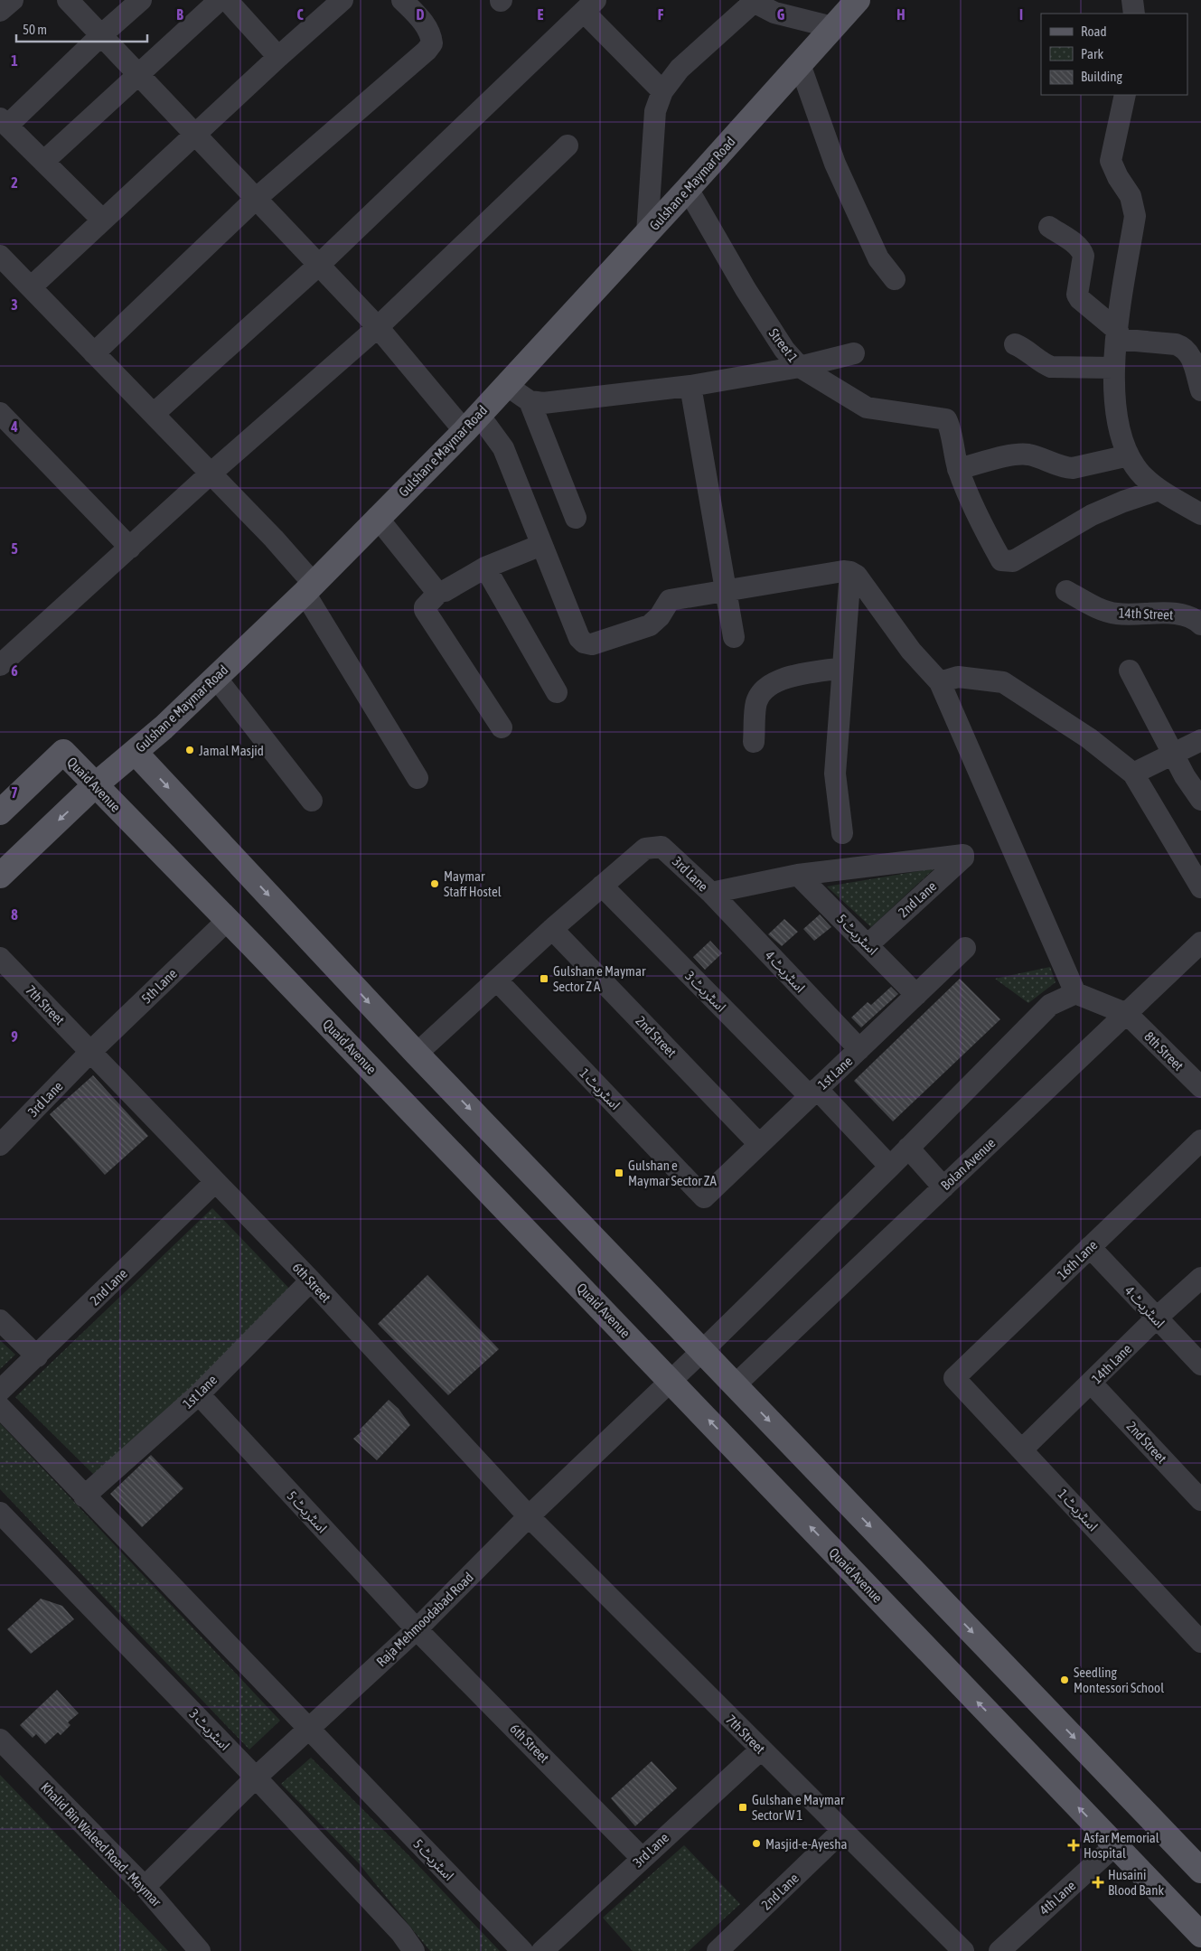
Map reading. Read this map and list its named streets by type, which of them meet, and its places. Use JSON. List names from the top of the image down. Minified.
{"streets":{"main road":["Gulshan e Maymar Road","Quaid Avenue"],"street":["Street 1","14th Street","3rd Lane","2nd Lane","اسٹریٹ 5","اسٹریٹ 4","5th Lane","اسٹریٹ 3","7th Street","2nd Street","8th Street","1st Lane","اسٹریٹ 1","Bolan Avenue","16th Lane","6th Street","14th Lane","Raja Mehmoodabad Road","Khalid Bin Waleed Road - Maymar","4th Lane"]},"crossings":[["Gulshan e Maymar Road","Street 1"],["Gulshan e Maymar Road","Quaid Avenue"],["Quaid Avenue","5th Lane"],["Quaid Avenue","Raja Mehmoodabad Road"],["Quaid Avenue","4th Lane"],["3rd Lane","2nd Lane"],["3rd Lane","اسٹریٹ 5"],["3rd Lane","اسٹریٹ 4"],["3rd Lane","5th Lane"],["3rd Lane","اسٹریٹ 3"],["3rd Lane","7th Street"],["3rd Lane","2nd Street"],["3rd Lane","اسٹریٹ 1"],["3rd Lane","6th Street"],["2nd Lane","اسٹریٹ 5"],["2nd Lane","7th Street"],["2nd Lane","6th Street"],["اسٹریٹ 5","1st Lane"],["اسٹریٹ 5","6th Street"],["اسٹریٹ 5","Raja Mehmoodabad Road"],["اسٹریٹ 4","1st Lane"],["اسٹریٹ 4","16th Lane"],["اسٹریٹ 4","14th Lane"],["5th Lane","7th Street"],["5th Lane","6th Street"],["اسٹریٹ 3","1st Lane"],["اسٹریٹ 3","Raja Mehmoodabad Road"],["7th Street","6th Street"],["7th Street","Raja Mehmoodabad Road"],["2nd Street","1st Lane"],["2nd Street","14th Lane"],["8th Street","Bolan Avenue"],["1st Lane","اسٹریٹ 1"],["1st Lane","6th Street"],["اسٹریٹ 1","16th Lane"],["اسٹریٹ 1","14th Lane"],["6th Street","Raja Mehmoodabad Road"],["Raja Mehmoodabad Road","Khalid Bin Waleed Road - Maymar"]],"places":{"other":["Jamal Masjid","Maymar Staff Hostel","Seedling Montessori School","Masjid-e-Ayesha"],"transit":["Gulshan e Maymar Sector Z A","Gulshan e Maymar Sector ZA","Gulshan e Maymar Sector W 1"],"health":["Asfar Memorial Hospital","Husaini Blood Bank"]},"legend":["Road","Park","Building"],"scale_bar":"50 m","grid":{"columns":["B","C","D","E","F","G","H","I"],"rows":["1","2","3","4","5","6","7","8","9"]}}
